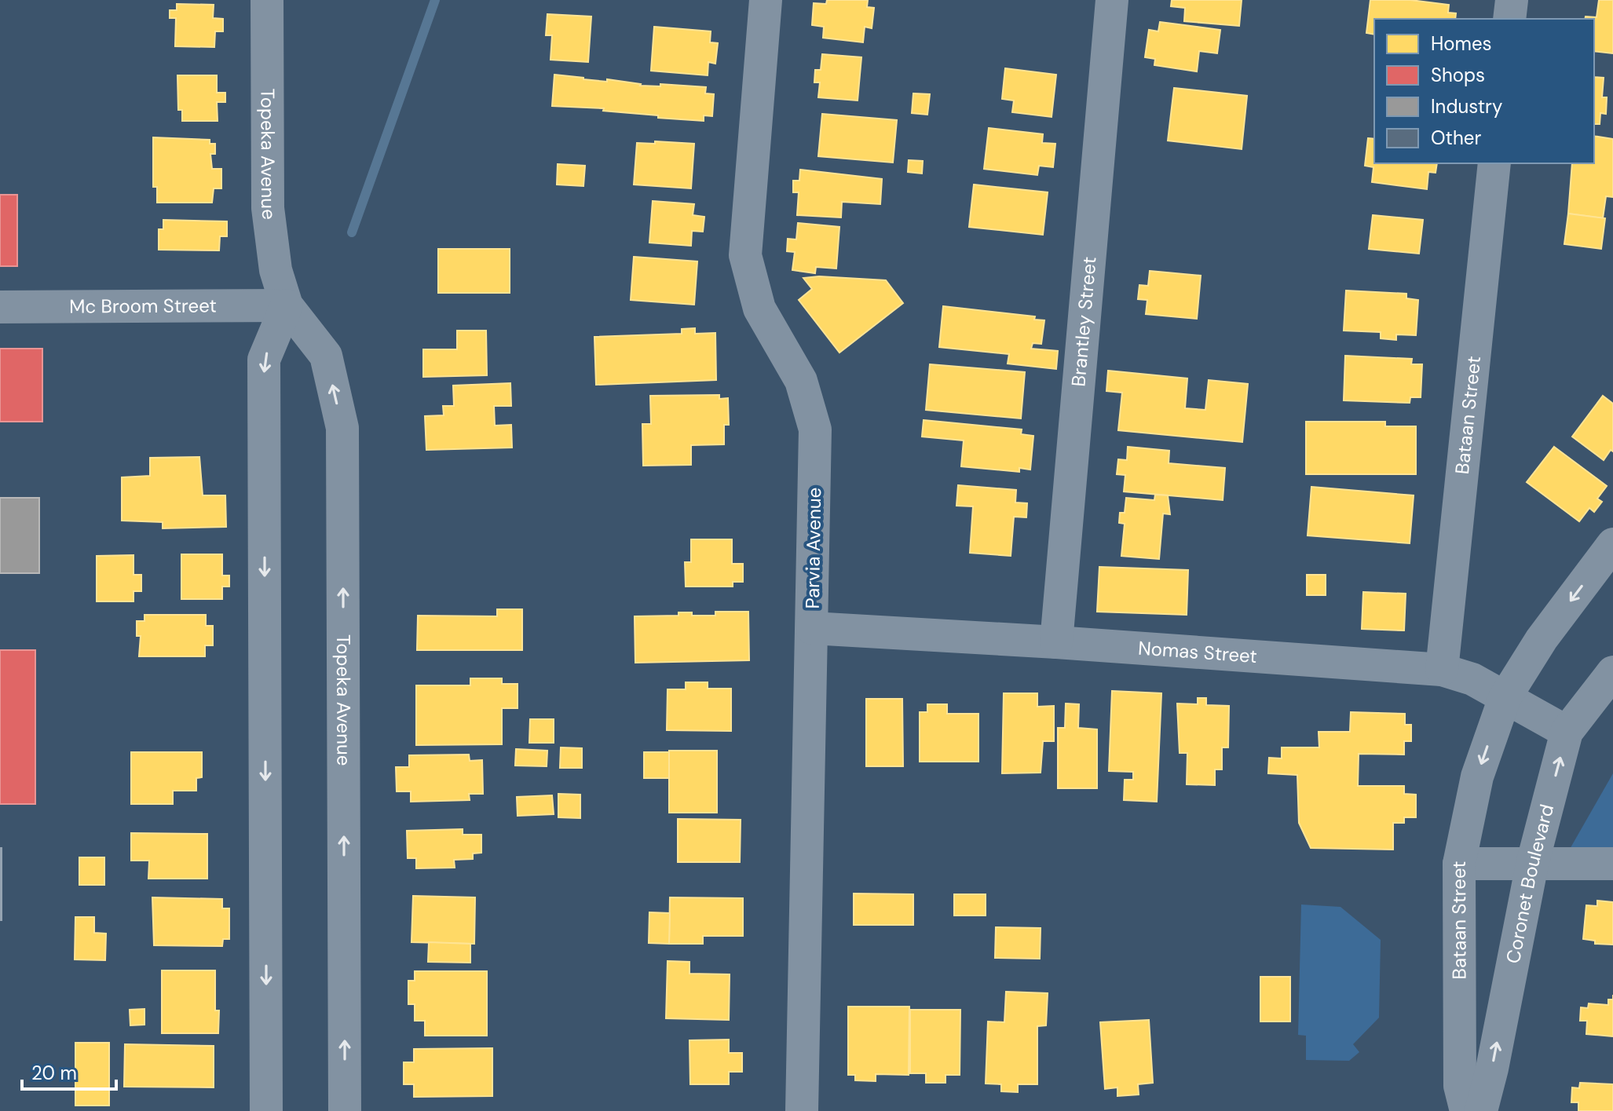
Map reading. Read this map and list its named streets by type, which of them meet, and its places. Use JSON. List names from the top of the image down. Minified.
{"streets":{"street":["Topeka Avenue","Mc Broom Street","Brantley Street","Bataan Street","Parvia Avenue","Nomas Street","Coronet Boulevard"]},"crossings":[["Topeka Avenue","Mc Broom Street"],["Brantley Street","Nomas Street"],["Bataan Street","Nomas Street"],["Parvia Avenue","Nomas Street"],["Nomas Street","Coronet Boulevard"]],"one_way":["Coronet Boulevard"],"legend":["Homes","Shops","Industry","Other"],"scale_bar":"20 m"}
